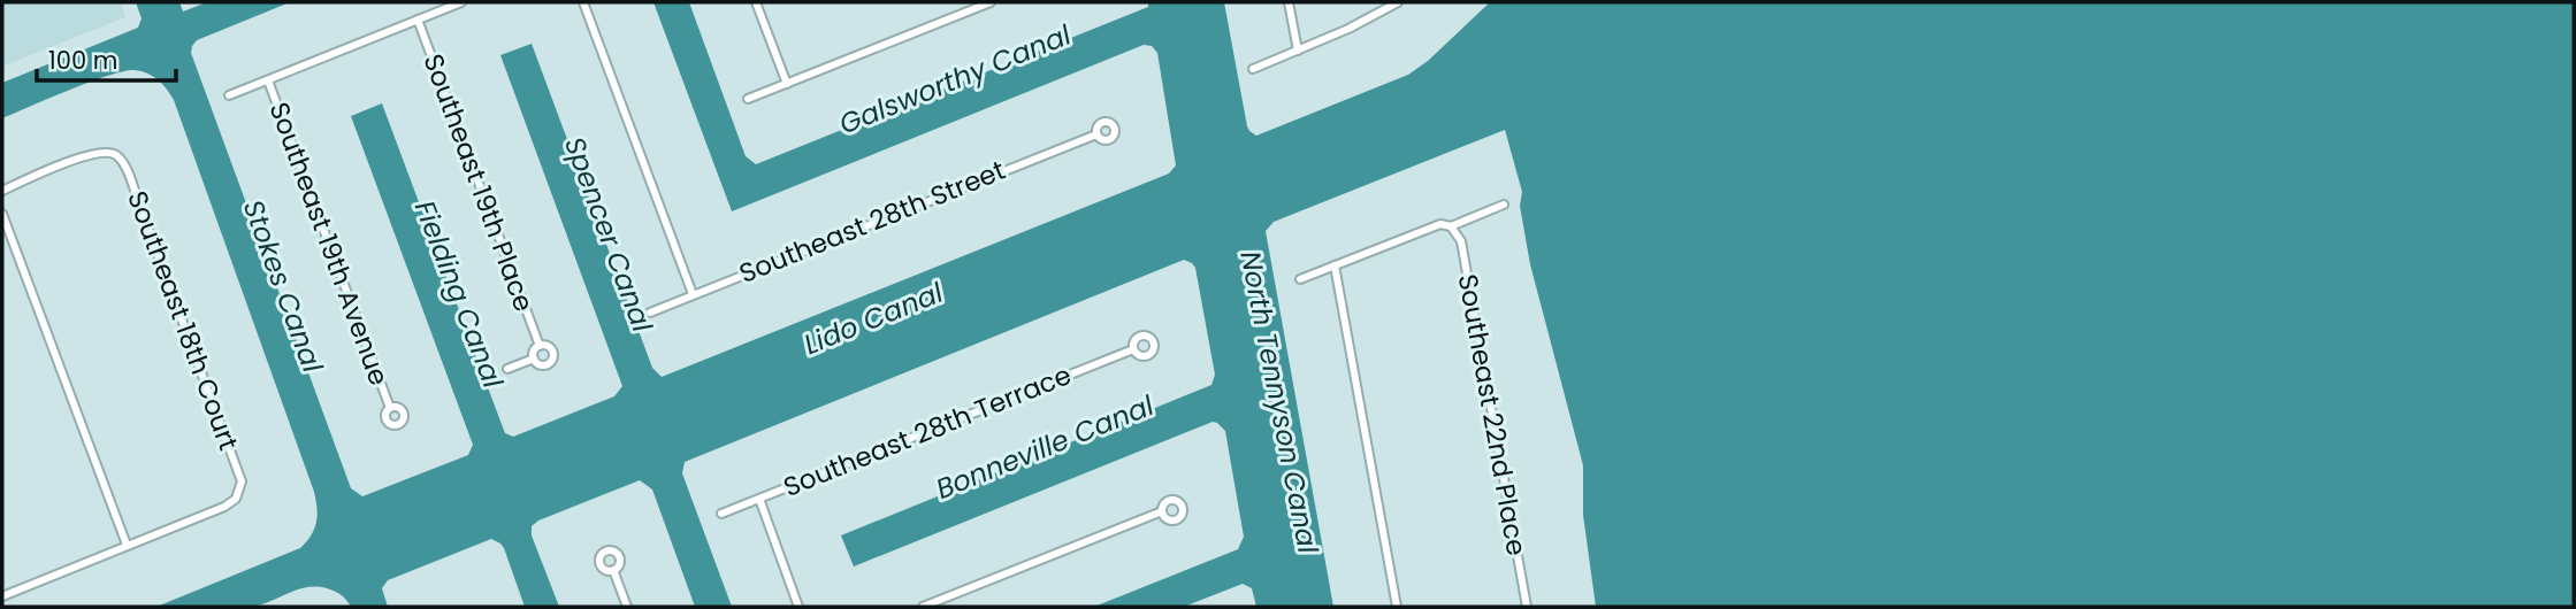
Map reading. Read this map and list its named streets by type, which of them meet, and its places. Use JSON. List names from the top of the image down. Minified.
{"streets":{"street":["Southeast 19th Place","Southeast 28th Street","Southeast 19th Avenue","Southeast 18th Court","Southeast 22nd Place","Southeast 28th Terrace"]},"water":["Galsworthy Canal","Spencer Canal","Stokes Canal","Fielding Canal","Lido Canal","North Tennyson Canal","Bonneville Canal"],"scale_bar":"100 m"}
